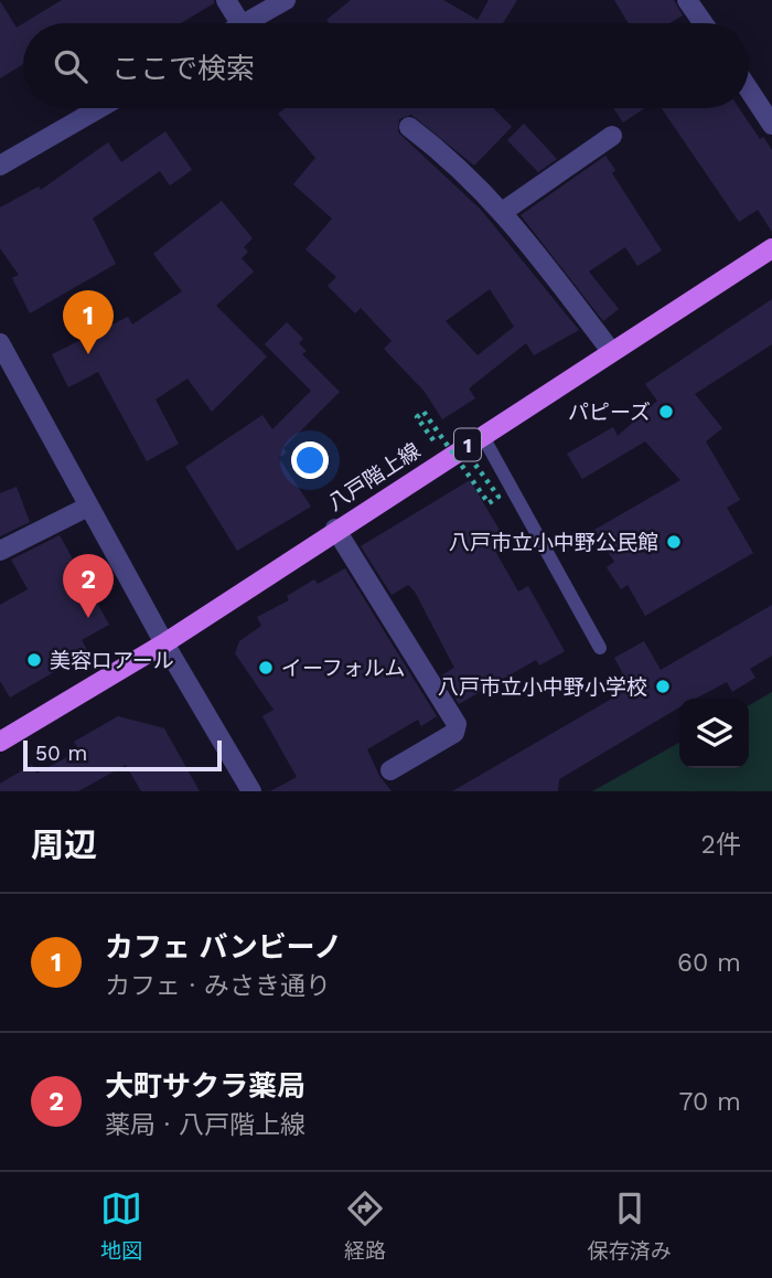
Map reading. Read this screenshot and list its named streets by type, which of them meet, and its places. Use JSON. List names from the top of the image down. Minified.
{"streets":{"main road":["1","八戸階上線"]},"places":["パピーズ","八戸市立小中野公民館","美容ロアール","イーフォルム","八戸市立小中野小学校"],"scale_bar":"50 m","page":{"search":"ここで検索","pins":["1","2"],"scale":"50 m","heading":["周辺","2件"],"list":[{"mark":"1","name":"カフェ バンビーノ","note":"カフェ · みさき通り","value":"60 m"},{"mark":"2","name":"大町サクラ薬局","note":"薬局 · 八戸階上線","value":"70 m"}],"nav":["地図","経路","保存済み"]}}
